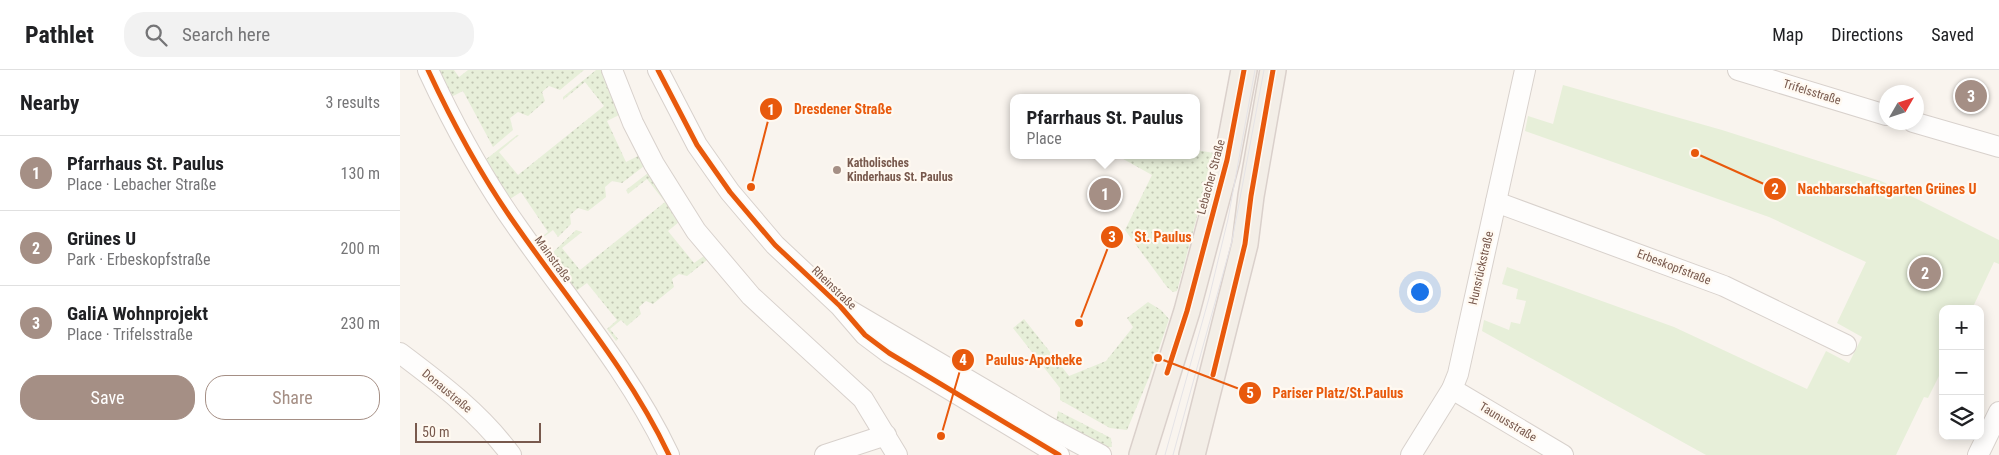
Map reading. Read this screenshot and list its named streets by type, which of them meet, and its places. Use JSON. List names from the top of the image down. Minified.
{"streets":{"main road":["Lebacher Straße"],"street":["Trifelsstraße","Mainstraße","Erbeskopfstraße","Hunsrückstraße","Rheinstraße","Donaustraße","Taunusstraße"]},"crossings":[["Erbeskopfstraße","Hunsrückstraße"],["Hunsrückstraße","Taunusstraße"]],"places":["Nachbarschaftsgarten Grünes U","Katholisches Kinderhaus St. Paulus","Dresdener Straße","St. Paulus","Pariser Platz/St.Paulus","Paulus-Apotheke"],"scale_bar":"50 m","north":"top right","page":{"header":"Pathlet","search":"Search here","nav":["Map","Directions","Saved"],"heading":["Nearby","3 results"],"pins":["3","1","2"],"popup":["Pfarrhaus St. Paulus","Place"],"list":[{"mark":"1","name":"Pfarrhaus St. Paulus","note":"Place · Lebacher Straße","value":"130 m"},{"mark":"2","name":"Grünes U","note":"Park · Erbeskopfstraße","value":"200 m"},{"mark":"3","name":"GaliA Wohnprojekt","note":"Place · Trifelsstraße","value":"230 m"}],"map_buttons":["+","−"],"buttons":["Save","Share"],"scale":"50 m"}}
